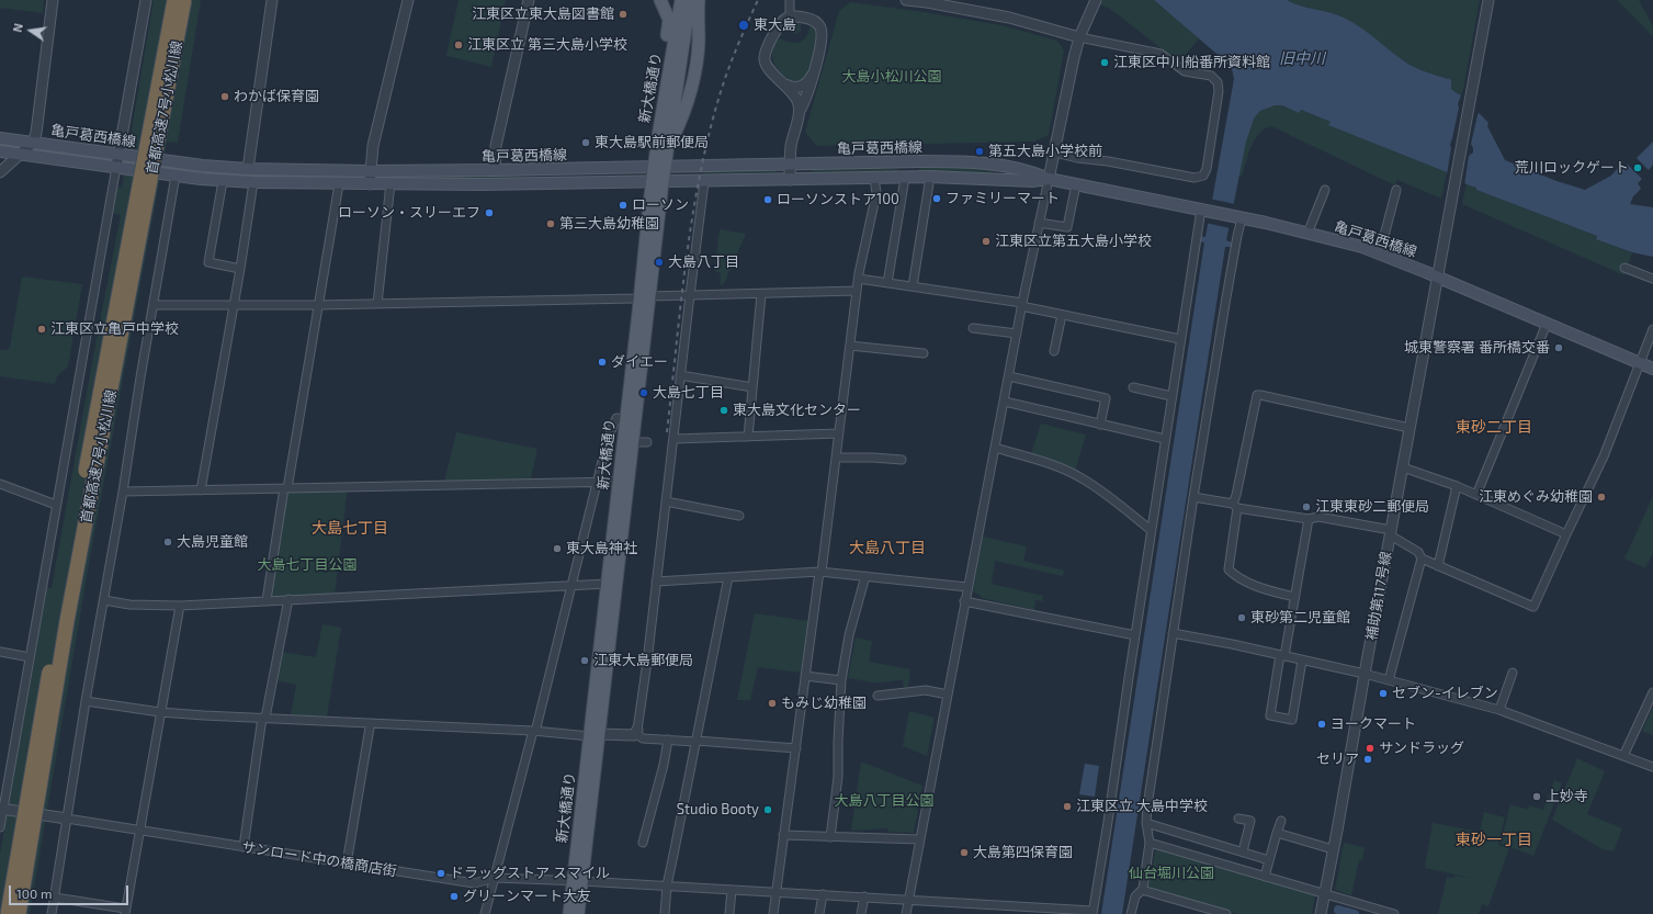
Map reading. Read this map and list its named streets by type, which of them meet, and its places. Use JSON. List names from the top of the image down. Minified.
{"streets":{"highway":["首都高速7号小松川線"],"main road":["新大橋通り","亀戸葛西橋線"],"street":["補助第117号線","サンロード中の橋商店街"]},"crossings":[["新大橋通り","亀戸葛西橋線"],["新大橋通り","サンロード中の橋商店街"],["亀戸葛西橋線","補助第117号線"]],"districts":["東砂二丁目","大島七丁目","大島八丁目","東砂一丁目"],"water":["旧中川"],"parks":["大島小松川公園","大島七丁目公園","大島八丁目公園","仙台堀川公園"],"places":["江東区立東大島図書館","東大島","江東区立 第三大島小学校","江東区中川船番所資料館","わかば保育園","東大島駅前郵便局","第五大島小学校前","荒川ロックゲート","ファミリーマート","ローソンストア100","ローソン","ローソン・スリーエフ","第三大島幼稚園","江東区立第五大島小学校","大島八丁目","江東区立亀戸中学校","城東警察署 番所橋交番","ダイエー","大島七丁目","東大島文化センター","江東めぐみ幼稚園","江東東砂二郵便局","大島児童館","東大島神社","東砂第二児童館","江東大島郵便局","セブン-イレブン","もみじ幼稚園","ヨークマート","サンドラッグ","セリア","上妙寺","江東区立 大島中学校","Studio Booty","大島第四保育園","ドラッグストア スマイル","グリーンマート大友"],"scale_bar":"100 m","north":"left"}
